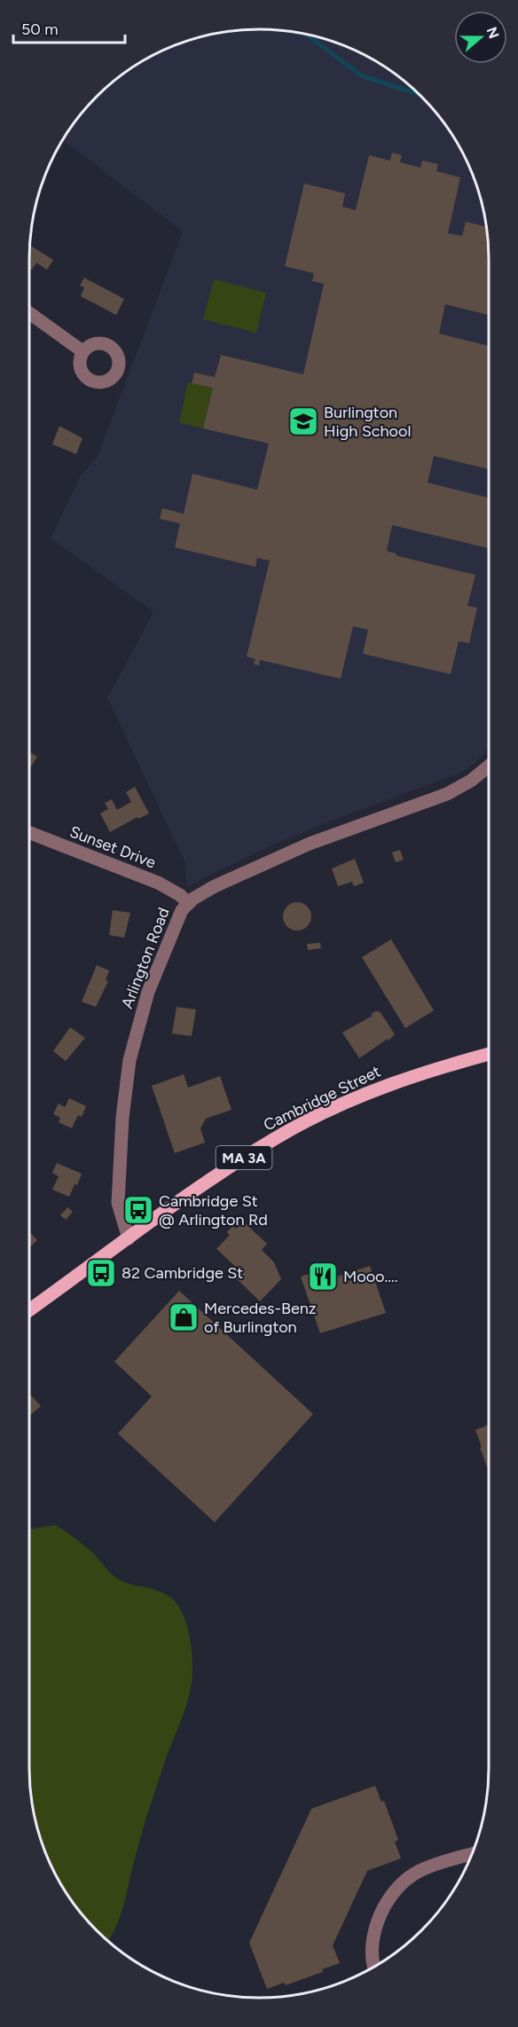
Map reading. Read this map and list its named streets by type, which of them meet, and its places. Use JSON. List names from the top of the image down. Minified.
{"streets":{"main road":["Cambridge Street","MA 3A"],"street":["Sunset Drive","Arlington Road"]},"crossings":[["Sunset Drive","Arlington Road"],["Arlington Road","Cambridge Street"]],"places":{"school or university":["Burlington High School"],"bus stop":["Cambridge St @ Arlington Rd","82 Cambridge St"],"restaurant":["Mooo...."],"shop":["Mercedes-Benz of Burlington"]},"scale_bar":"50 m","north":"right"}
